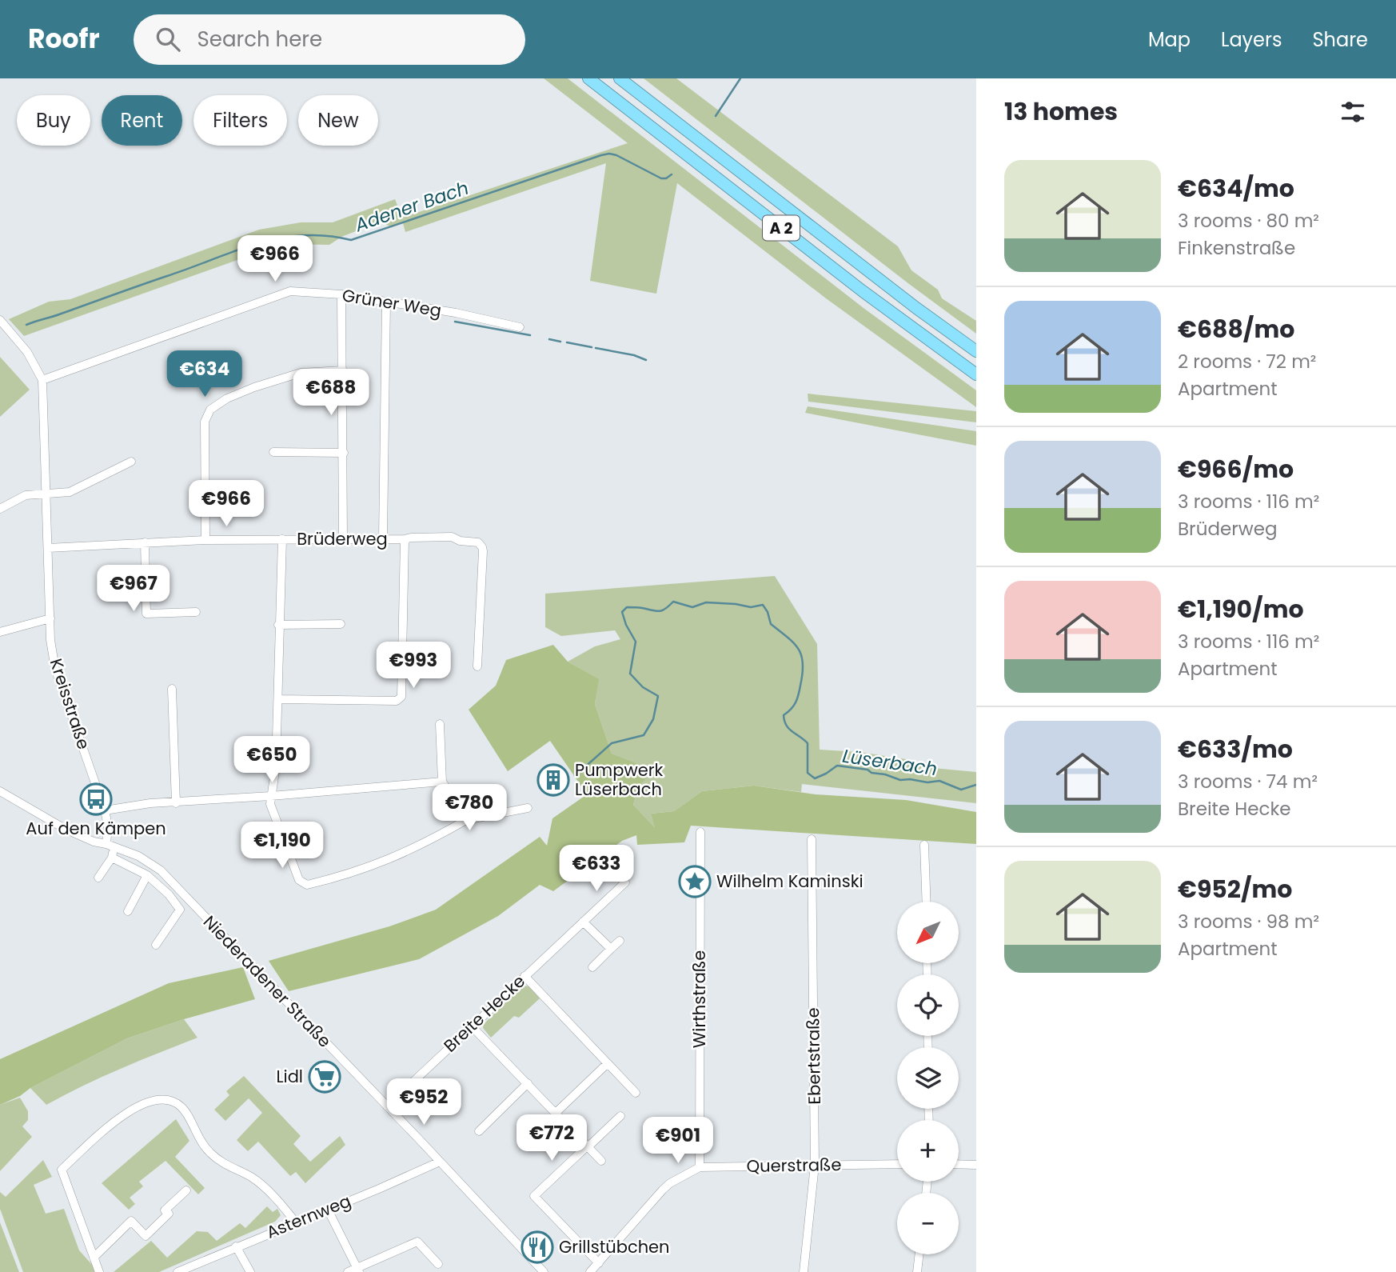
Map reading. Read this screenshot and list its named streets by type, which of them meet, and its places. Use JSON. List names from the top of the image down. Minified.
{"streets":{"highway":["A 2"],"street":["Grüner Weg","Brüderweg","Kreisstraße","Niederadener Straße","Wirthstraße","Breite Hecke","Ebertstraße","Querstraße","Asternweg"]},"crossings":[["Grüner Weg","Kreisstraße"],["Brüderweg","Kreisstraße"],["Kreisstraße","Niederadener Straße"],["Niederadener Straße","Breite Hecke"],["Niederadener Straße","Asternweg"],["Wirthstraße","Querstraße"],["Ebertstraße","Querstraße"]],"water":["Adener Bach","Lüserbach"],"places":{"building":["Pumpwerk Lüserbach"],"bus stop":["Auf den Kämpen"],"place":["Wilhelm Kaminski"],"supermarket":["Lidl"],"restaurant":["Grillstübchen"]},"north":"bottom left","page":{"header":"Roofr","search":"Search here","nav":["Map","Layers","Share"],"heading":"13 homes","chip":["Buy","Rent","Filters","New"],"list":[{"name":"€634/mo","note":"3 rooms · 80 m² · Finkenstraße"},{"name":"€688/mo","note":"2 rooms · 72 m² · Apartment"},{"name":"€966/mo","note":"3 rooms · 116 m² · Brüderweg"},{"name":"€1,190/mo","note":"3 rooms · 116 m² · Apartment"},{"name":"€633/mo","note":"3 rooms · 74 m² · Breite Hecke"},{"name":"€952/mo","note":"3 rooms · 98 m² · Apartment"}],"price":["€966","€634","€688","€966","€967","€993","€650","€780","€1,190","€633","€952","€772","€901"],"map_buttons":["+","−"]}}
